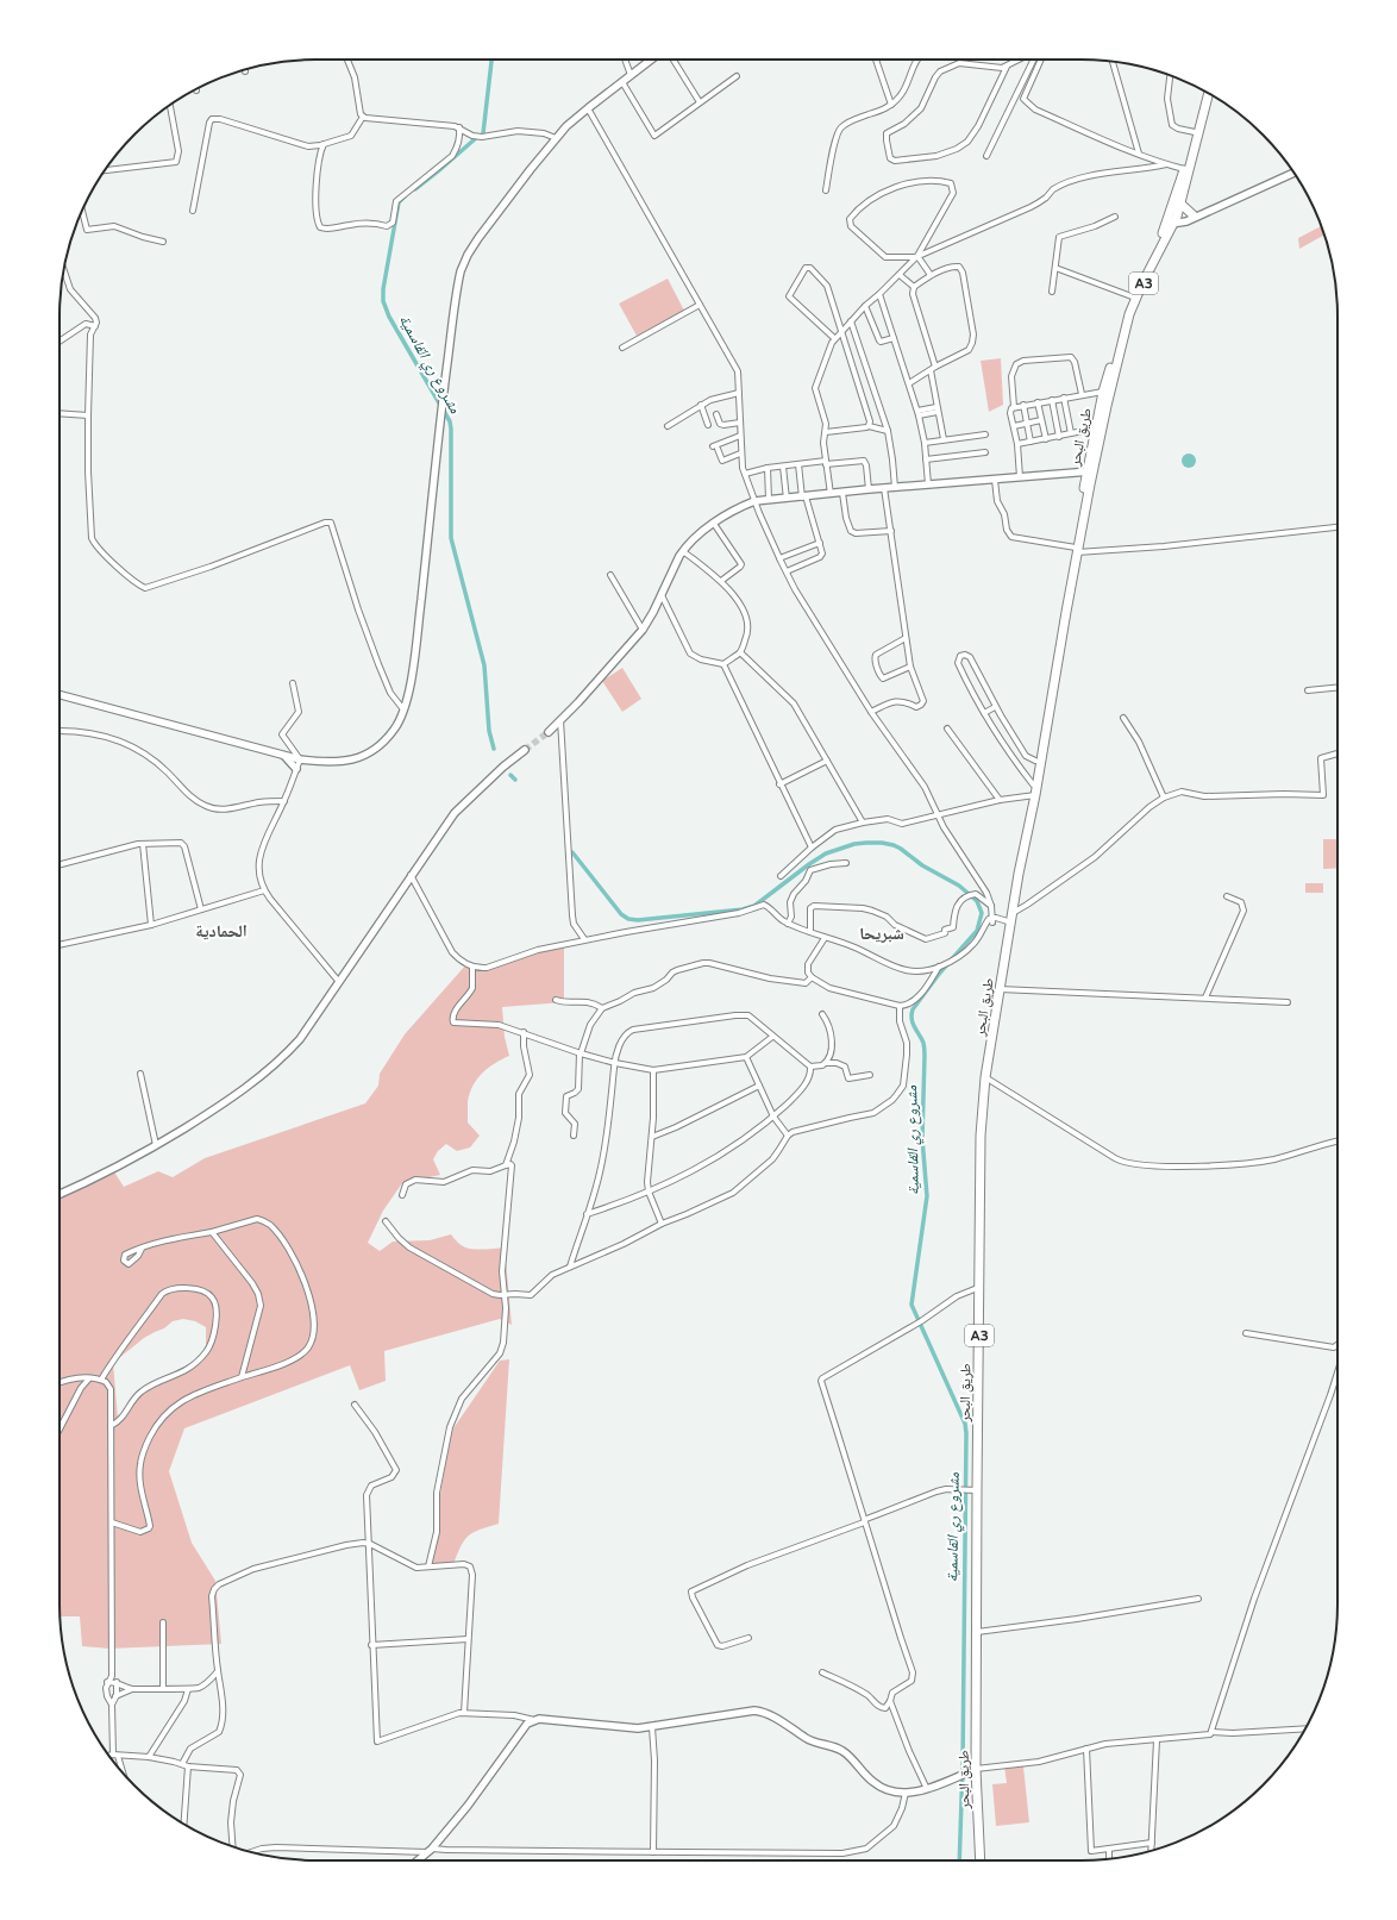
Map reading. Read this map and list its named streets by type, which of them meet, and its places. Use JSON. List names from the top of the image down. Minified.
{"streets":{"highway":["A3","طريق البحر"]},"districts":["الحمادية","شبريحا"],"water":["مشروع ري القاسمية"]}
